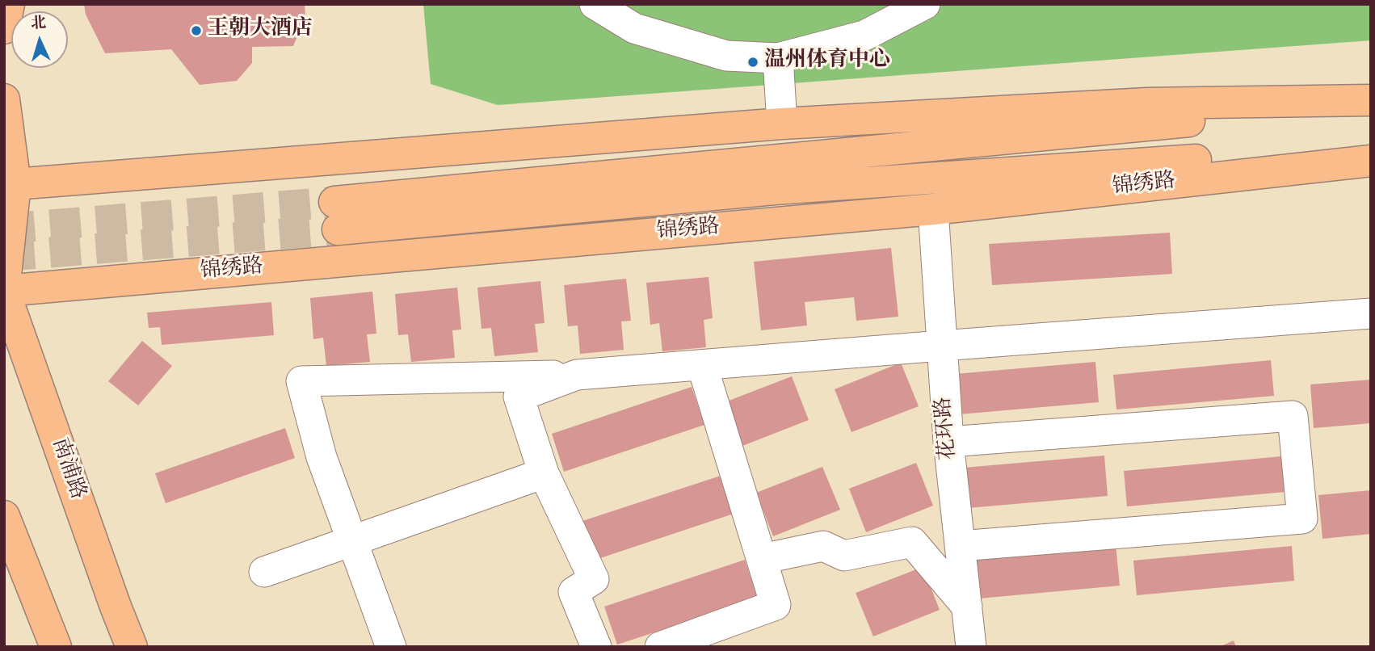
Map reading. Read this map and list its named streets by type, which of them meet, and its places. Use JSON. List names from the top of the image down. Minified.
{"streets":{"main road":["锦绣路","南浦路"],"street":["花环路"]},"crossings":[["锦绣路","花环路"],["锦绣路","南浦路"]],"places":["王朝大酒店","温州体育中心"],"north":"top"}
